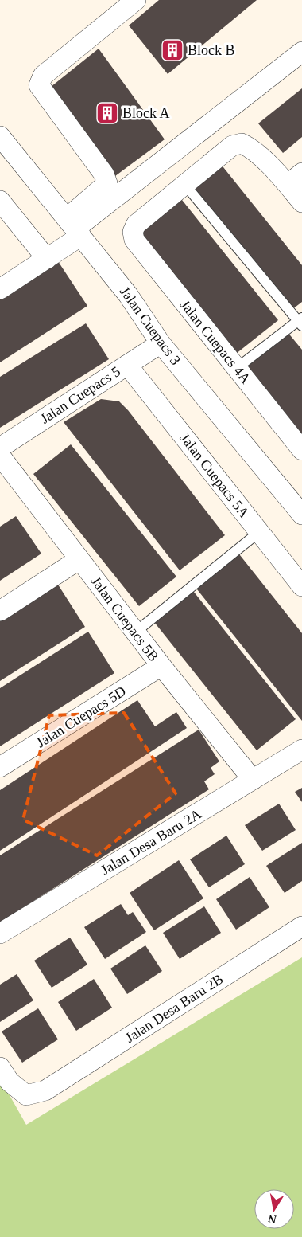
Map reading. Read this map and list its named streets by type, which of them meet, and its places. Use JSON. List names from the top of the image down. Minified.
{"streets":{"street":["Jalan Cuepacs 3","Jalan Cuepacs 4A","Jalan Cuepacs 5","Jalan Cuepacs 5A","Jalan Cuepacs 5B","Jalan Cuepacs 5D","Jalan Desa Baru 2A","Jalan Desa Baru 2B"]},"crossings":[["Jalan Cuepacs 3","Jalan Cuepacs 5"],["Jalan Cuepacs 5","Jalan Cuepacs 5A"],["Jalan Cuepacs 5B","Jalan Cuepacs 5D"],["Jalan Cuepacs 5B","Jalan Desa Baru 2A"]],"places":{"building":["Block B","Block A"]},"north":"bottom"}
